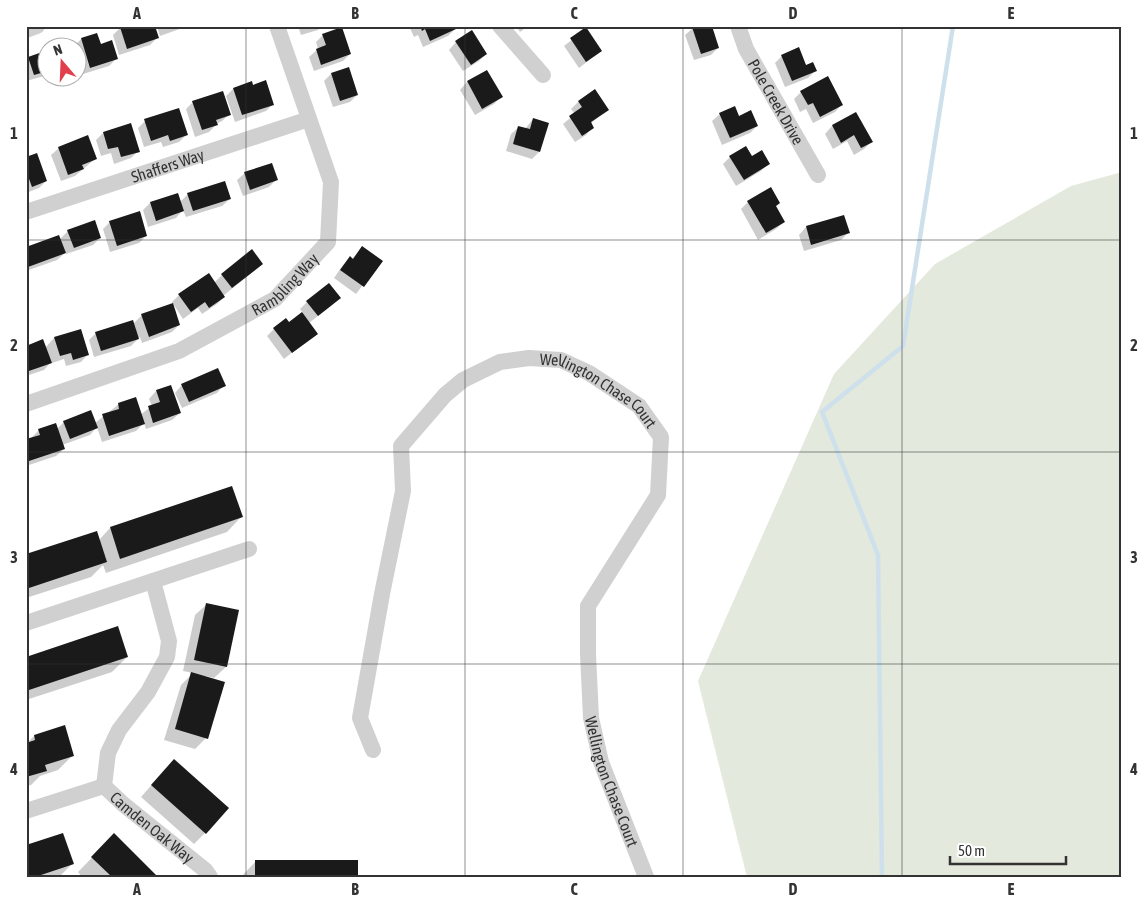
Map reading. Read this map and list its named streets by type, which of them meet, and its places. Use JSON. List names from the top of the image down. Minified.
{"streets":{"street":["Pole Creek Drive","Shaffers Way","Rambling Way","Wellington Chase Court","Camden Oak Way"]},"crossings":[["Shaffers Way","Rambling Way"]],"scale_bar":"50 m","north":"top","grid":{"columns":["A","B","C","D","E"],"rows":["1","2","3","4"]}}
